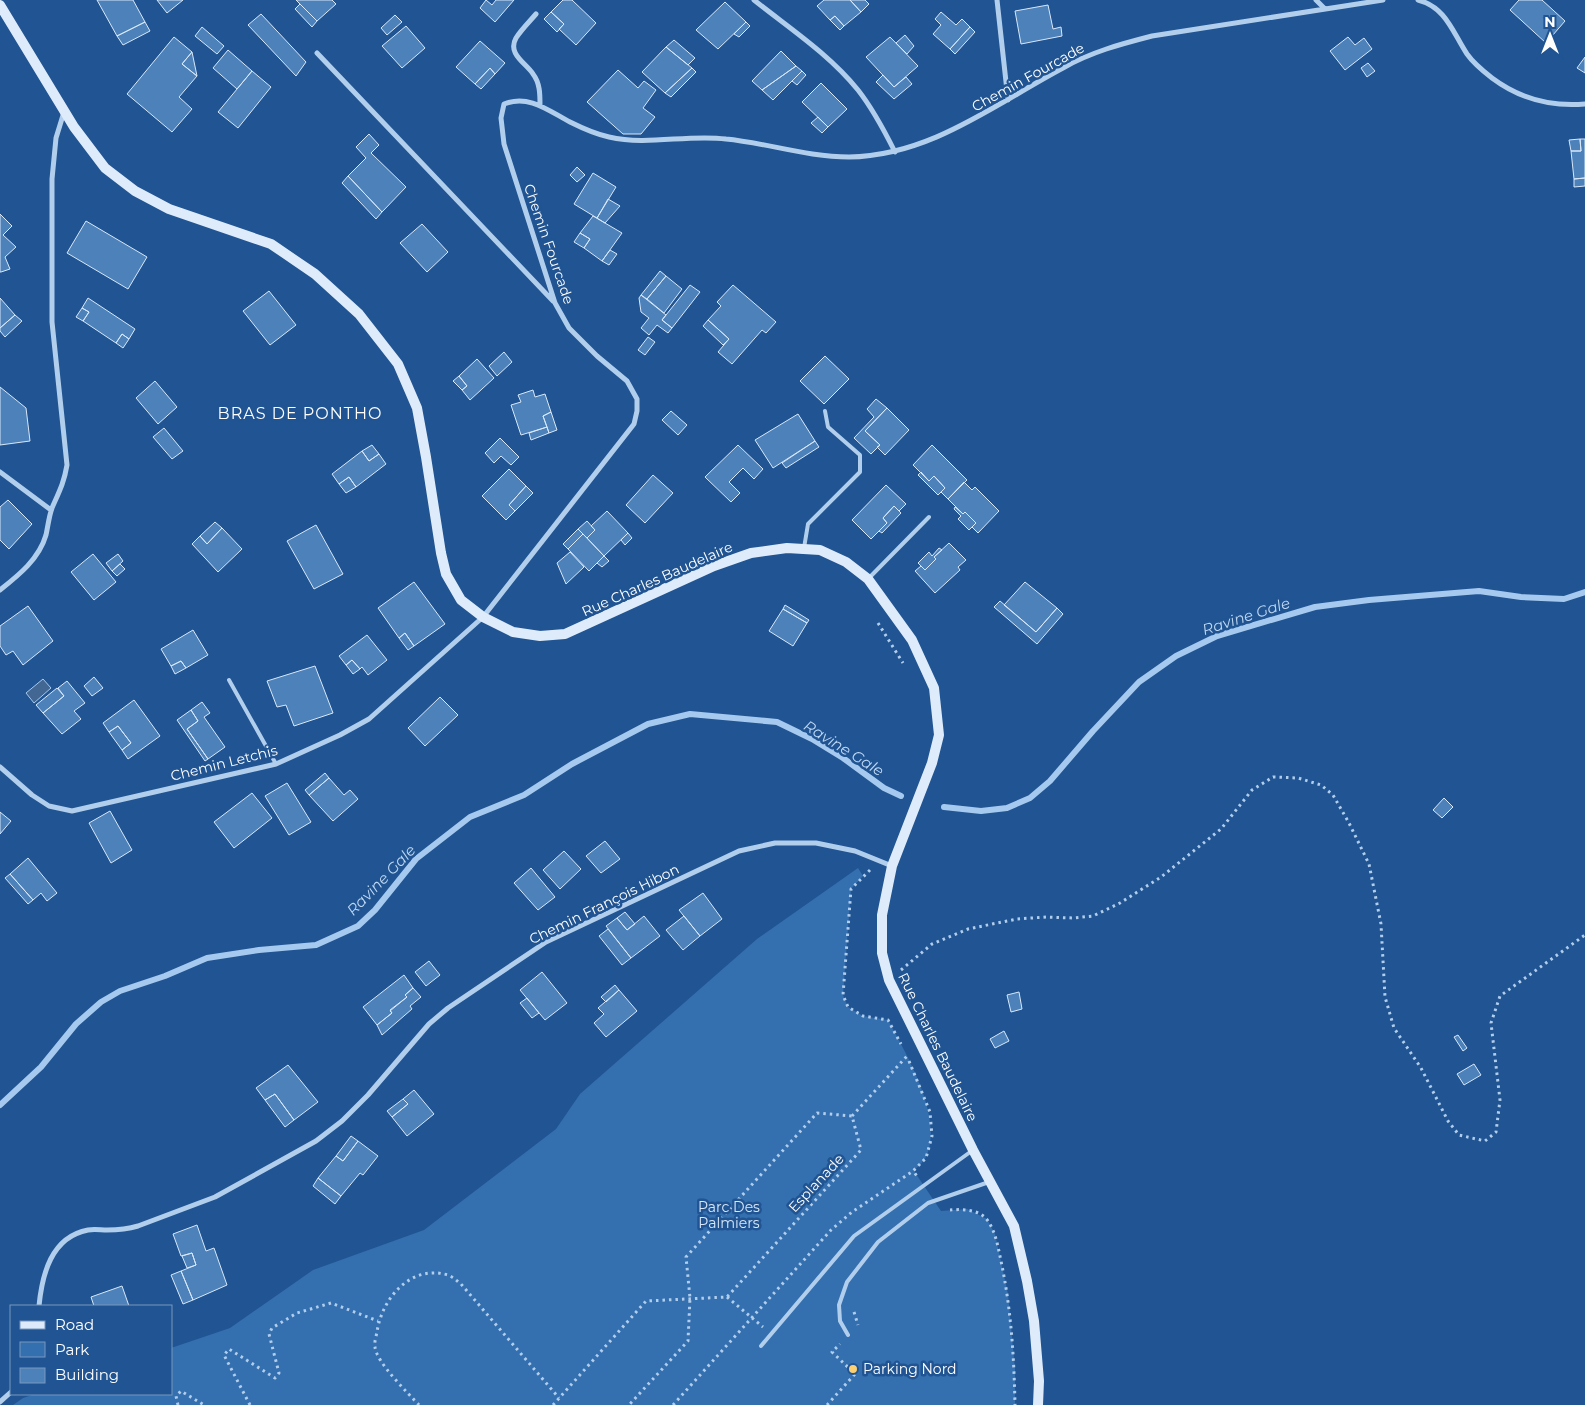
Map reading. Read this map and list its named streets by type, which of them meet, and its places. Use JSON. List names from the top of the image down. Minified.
{"streets":{"main road":["Rue Charles Baudelaire"],"street":["Chemin Fourcade","Chemin Letchis","Chemin François Hibon"],"path":["Esplanade"]},"crossings":[["Chemin Fourcade","Rue Charles Baudelaire"],["Chemin Fourcade","Chemin Letchis"],["Rue Charles Baudelaire","Chemin Letchis"],["Rue Charles Baudelaire","Chemin François Hibon"]],"districts":["BRAS DE PONTHO"],"water":["Ravine Gale"],"parks":["Parc Des Palmiers"],"places":["Parking Nord"],"legend":["Road","Park","Building"],"north":"top"}
